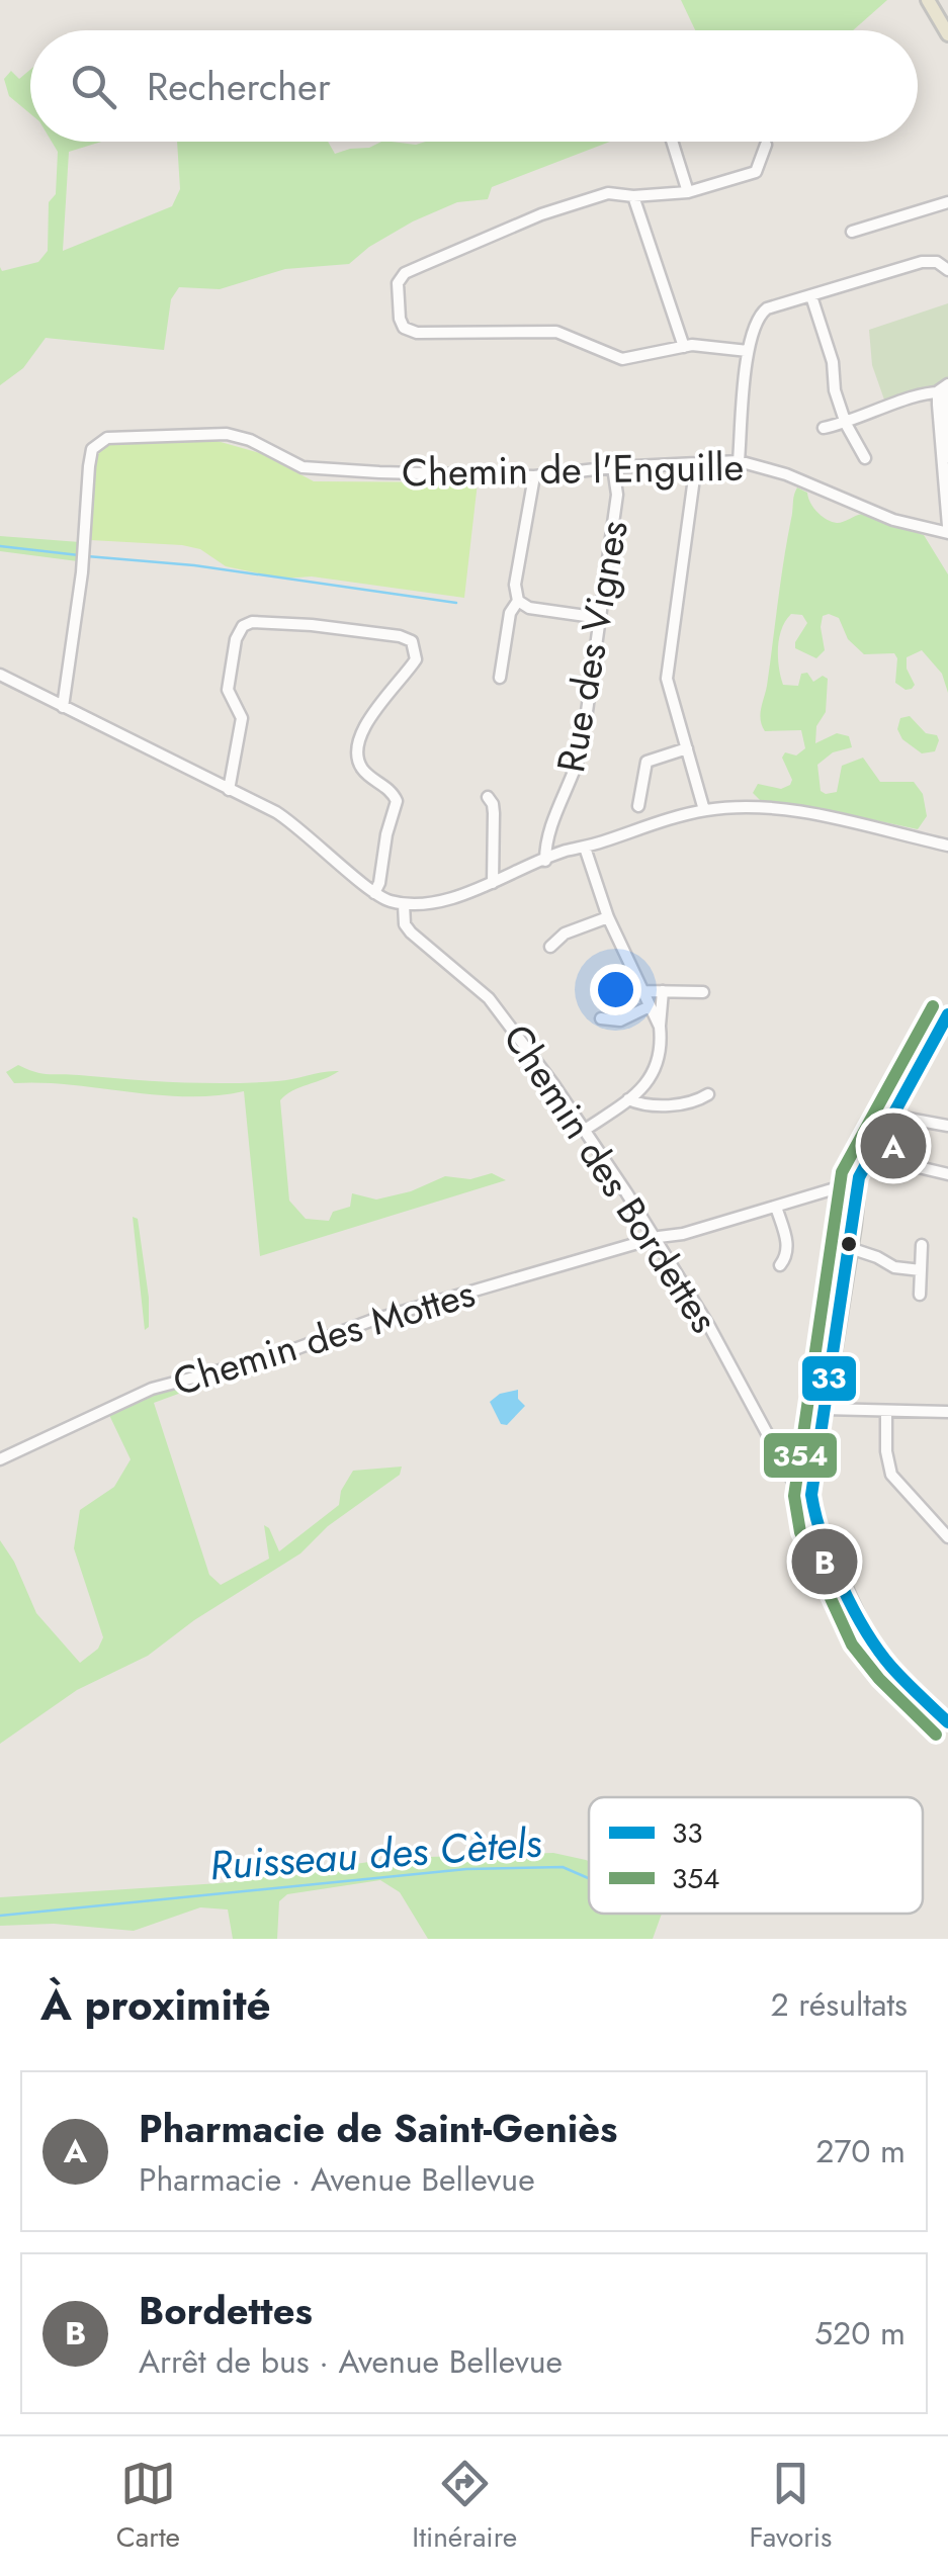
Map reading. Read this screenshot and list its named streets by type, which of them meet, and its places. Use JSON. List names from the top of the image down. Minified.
{"streets":{"street":["Chemin de l'Enguille","Rue des Vignes","Chemin des Bordettes","Chemin des Mottes"]},"crossings":[["Chemin de l'Enguille","Rue des Vignes"],["Chemin des Bordettes","Chemin des Mottes"]],"water":["Ruisseau des Cètels"],"lines":["transit line 354","transit line 33"],"legend":["33","354"],"page":{"search":"Rechercher","pins":["A","B"],"heading":["À proximité","2 résultats"],"list":[{"mark":"A","name":"Pharmacie de Saint-Geniès","note":"Pharmacie · Avenue Bellevue","value":"270 m"},{"mark":"B","name":"Bordettes","note":"Arrêt de bus · Avenue Bellevue","value":"520 m"}],"nav":["Carte","Itinéraire","Favoris"]}}
